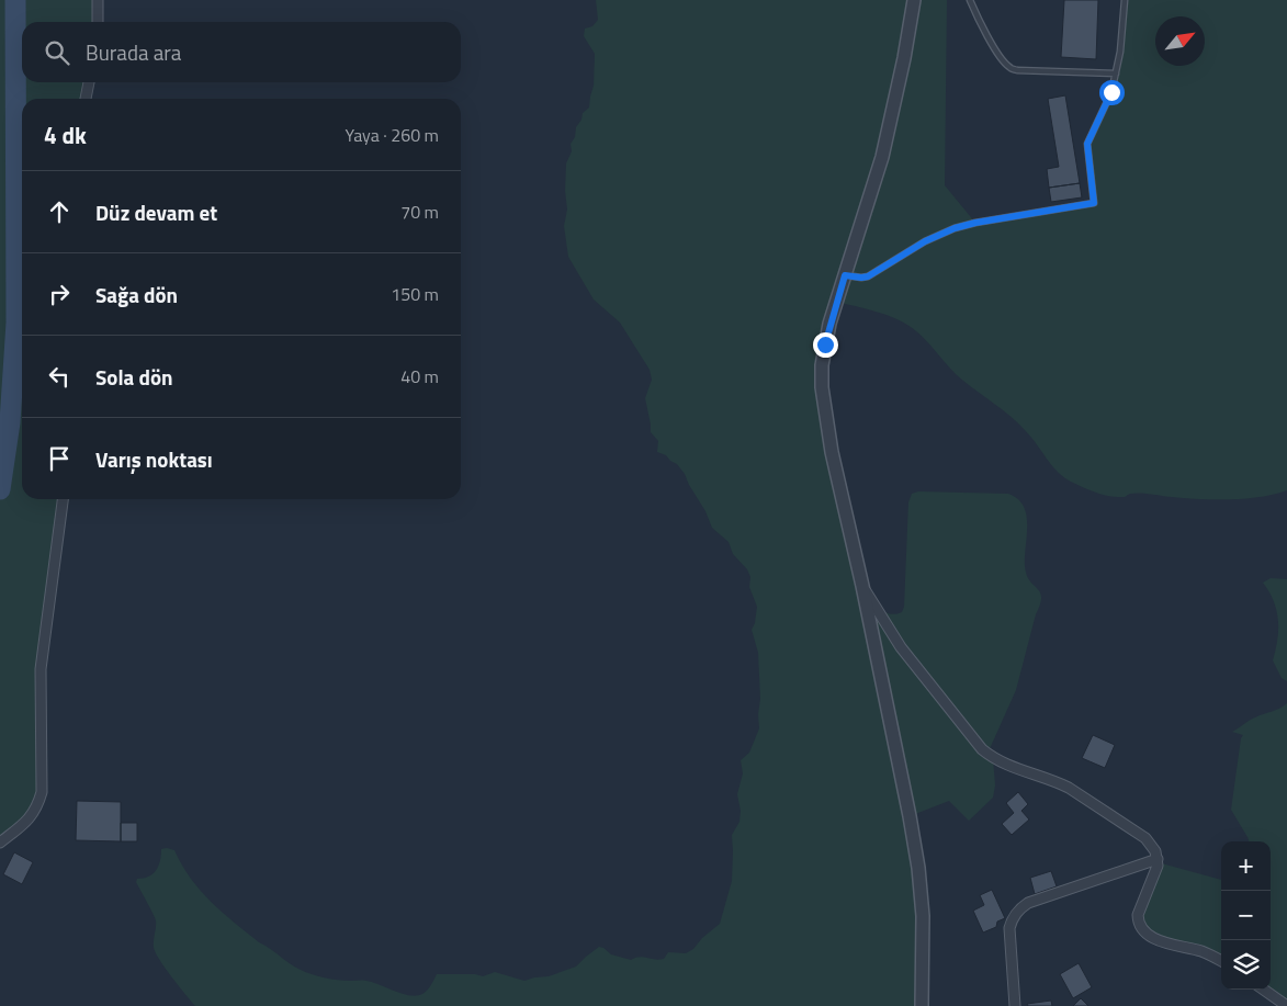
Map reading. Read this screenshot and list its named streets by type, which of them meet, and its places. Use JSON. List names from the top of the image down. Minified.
{"north":"top right","page":{"search":"Burada ara","heading":["4 dk","Yaya · 260 m"],"list":[["Düz devam et","70 m"],["Sağa dön","150 m"],["Sola dön","40 m"],"Varış noktası"],"map_buttons":["+","−"]}}
